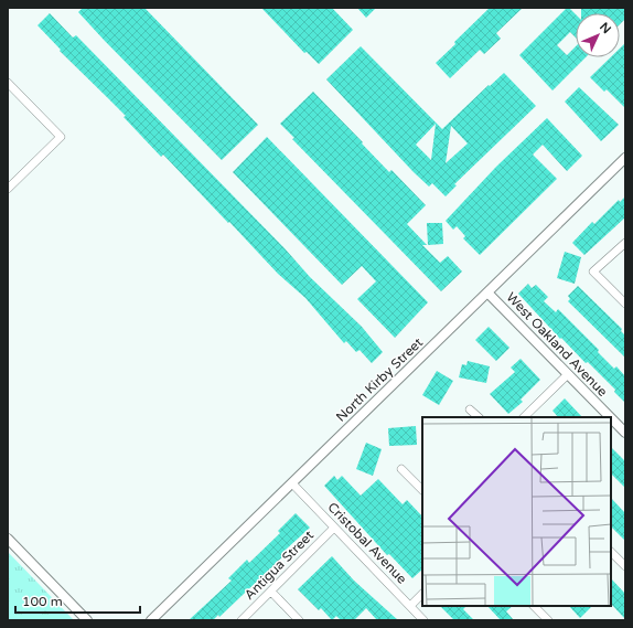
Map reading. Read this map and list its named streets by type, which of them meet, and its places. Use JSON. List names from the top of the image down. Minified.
{"streets":{"street":["West Oakland Avenue","North Kirby Street","Cristobal Avenue","Antigua Street"]},"crossings":[["West Oakland Avenue","North Kirby Street"],["North Kirby Street","Cristobal Avenue"],["Cristobal Avenue","Antigua Street"]],"scale_bar":"100 m","north":"top right"}
